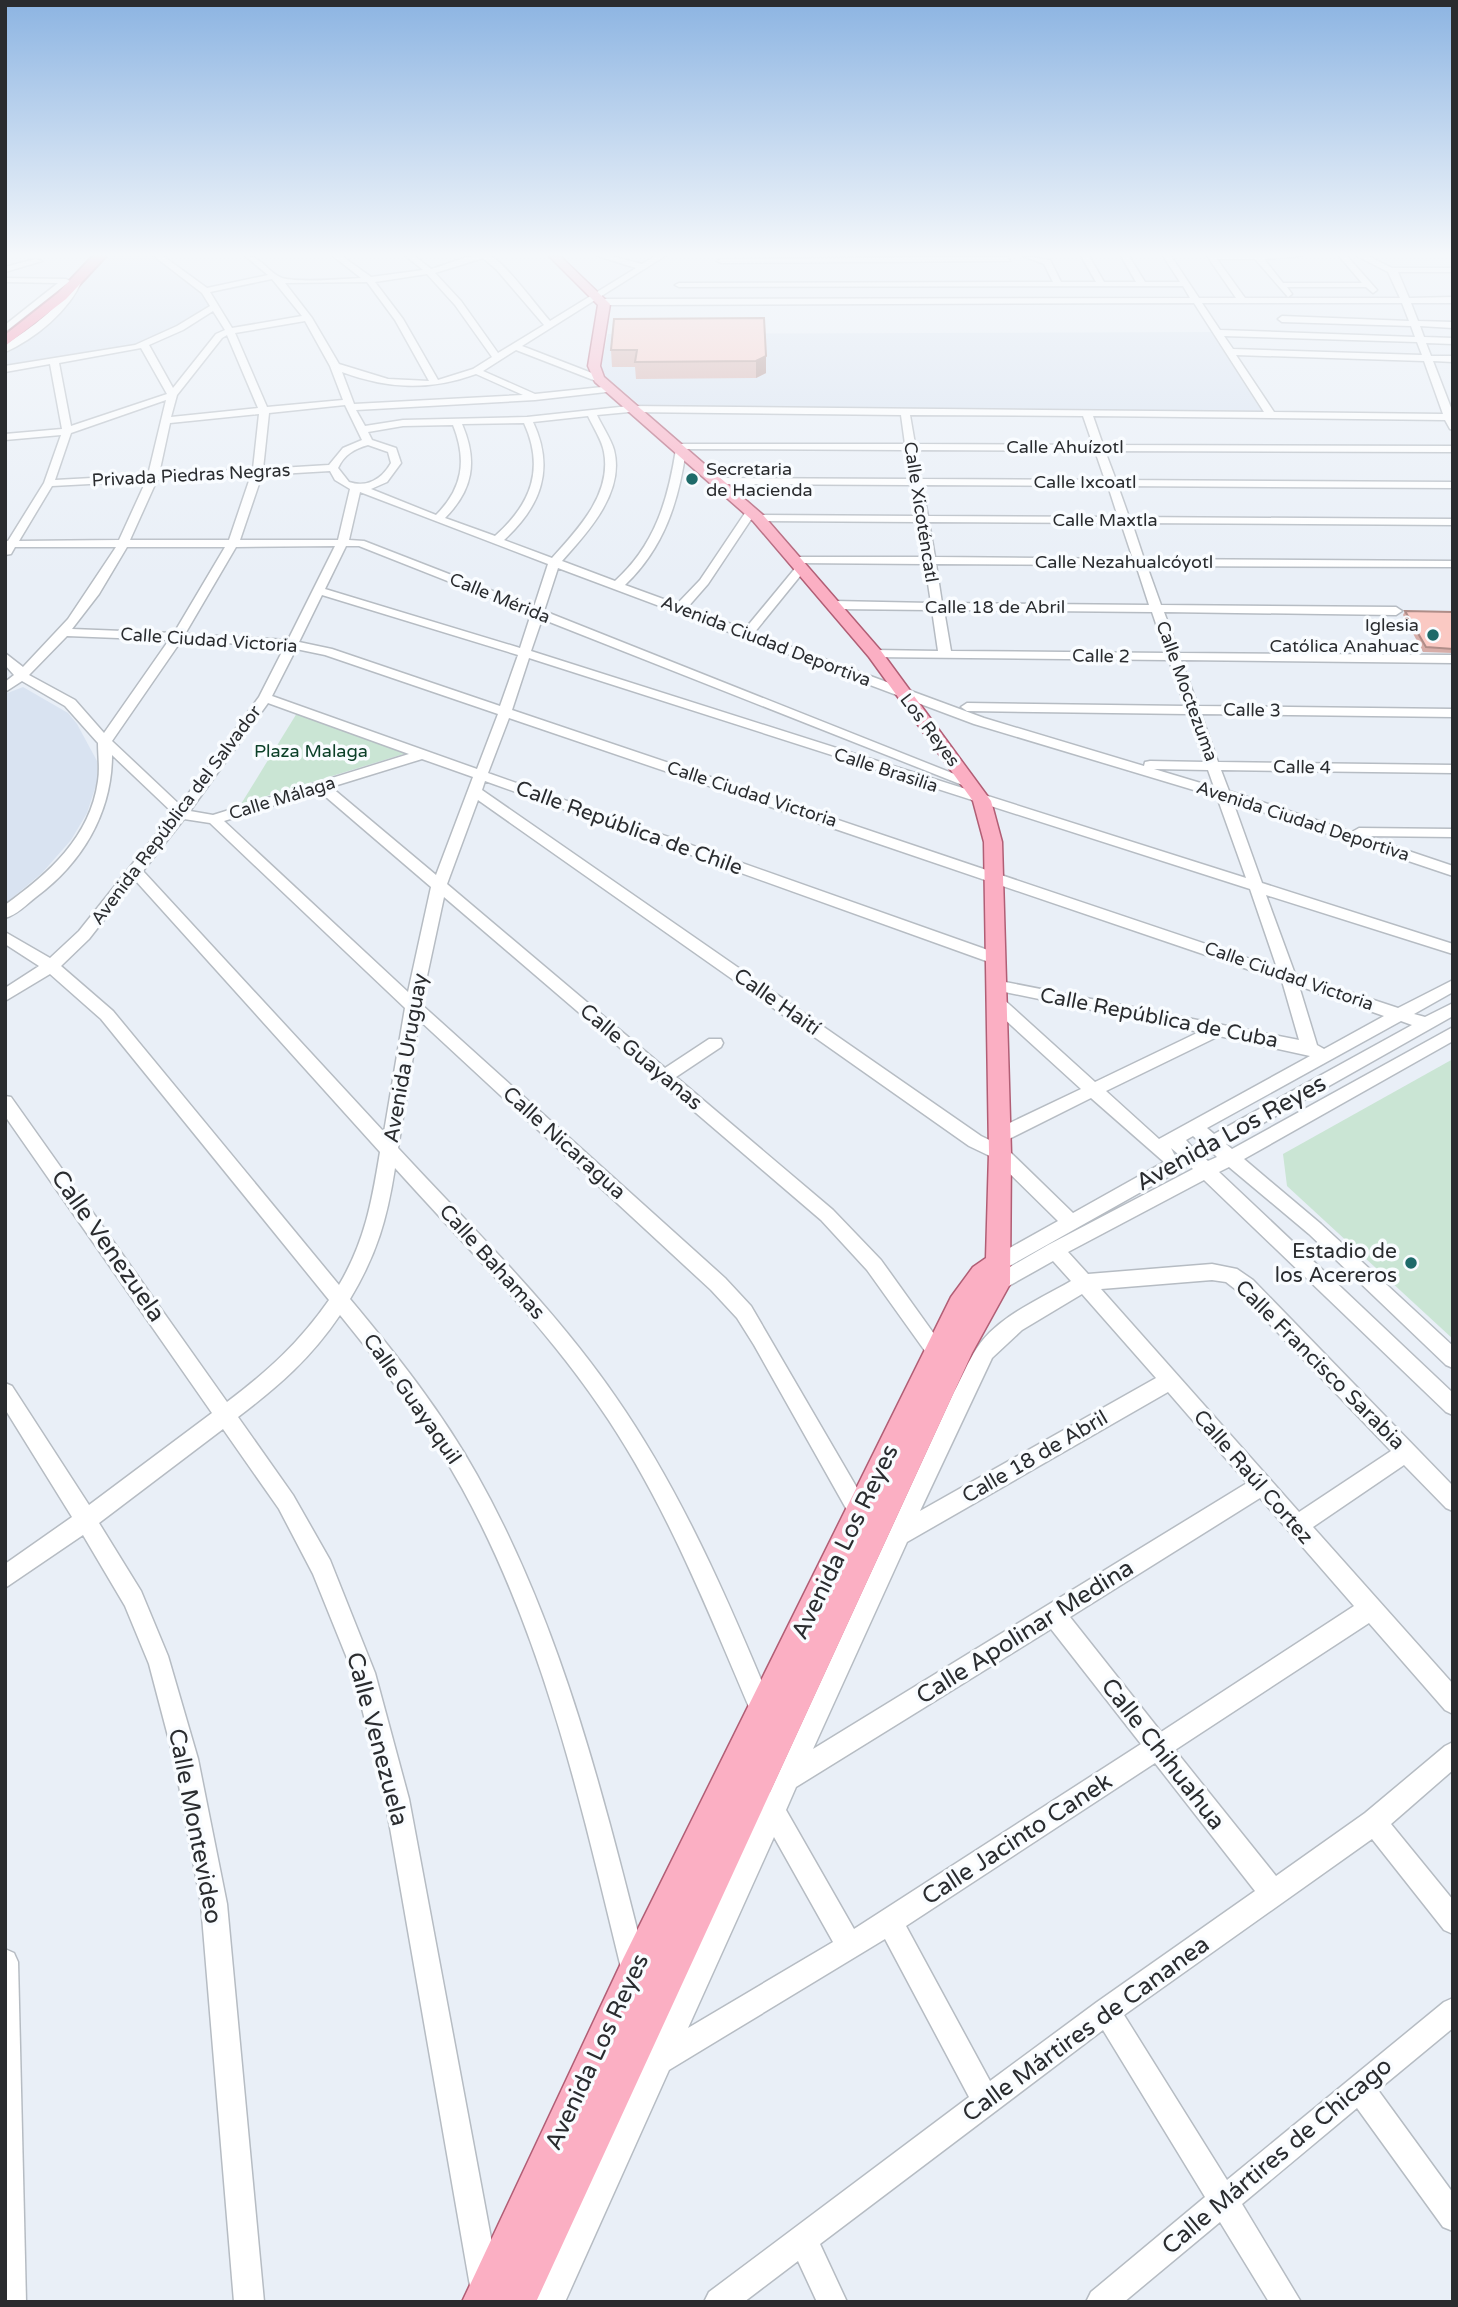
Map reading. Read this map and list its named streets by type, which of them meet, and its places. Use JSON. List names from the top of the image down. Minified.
{"streets":{"main road":["Los Reyes","Avenida Los Reyes"],"street":["Calle Ahuízotl","Privada Piedras Negras","Calle Ixcoatl","Calle Xicoténcatl","Calle Maxtla","Calle Nezahualcóyotl","Calle Mérida","Calle 18 de Abril","Calle Ciudad Victoria","Avenida Ciudad Deportiva","Calle 2","Calle Moctezuma","Calle 3","Calle 4","Calle Brasilia","Calle Málaga","Avenida República del Salvador","Calle República de Chile","Calle Haití","Calle República de Cuba","Calle Guayanas","Avenida Uruguay","Calle Nicaragua","Calle Venezuela","Calle Bahamas","Calle Francisco Sarabia","Calle Guayaquil","Calle Raúl Cortez","Calle Apolinar Medina","Calle Chihuahua","Calle Montevideo","Calle Jacinto Canek","Calle Mártires de Cananea","Calle Mártires de Chicago"]},"crossings":[["Calle Ahuízotl","Calle Xicoténcatl"],["Calle Ahuízotl","Calle Moctezuma"],["Calle Ahuízotl","Los Reyes"],["Privada Piedras Negras","Avenida Ciudad Deportiva"],["Privada Piedras Negras","Avenida República del Salvador"],["Calle Ixcoatl","Calle Xicoténcatl"],["Calle Ixcoatl","Calle Moctezuma"],["Calle Ixcoatl","Los Reyes"],["Calle Xicoténcatl","Calle Maxtla"],["Calle Xicoténcatl","Calle Nezahualcóyotl"],["Calle Xicoténcatl","Calle 18 de Abril"],["Calle Xicoténcatl","Calle 2"],["Calle Maxtla","Calle Moctezuma"],["Calle Maxtla","Los Reyes"],["Calle Nezahualcóyotl","Calle Moctezuma"],["Calle Nezahualcóyotl","Los Reyes"],["Calle Mérida","Los Reyes"],["Calle Mérida","Avenida República del Salvador"],["Calle Mérida","Avenida Uruguay"],["Calle 18 de Abril","Calle Moctezuma"],["Calle 18 de Abril","Los Reyes"],["Calle 18 de Abril","Calle Raúl Cortez"],["Calle Ciudad Victoria","Calle Moctezuma"],["Calle Ciudad Victoria","Los Reyes"],["Calle Ciudad Victoria","Avenida República del Salvador"],["Calle Ciudad Victoria","Avenida Uruguay"],["Calle Ciudad Victoria","Avenida Los Reyes"],["Avenida Ciudad Deportiva","Calle Moctezuma"],["Avenida Ciudad Deportiva","Calle 3"],["Avenida Ciudad Deportiva","Los Reyes"],["Avenida Ciudad Deportiva","Calle 4"],["Avenida Ciudad Deportiva","Avenida República del Salvador"],["Avenida Ciudad Deportiva","Avenida Uruguay"],["Calle 2","Calle Moctezuma"],["Calle 2","Los Reyes"],["Calle Moctezuma","Calle 3"],["Calle Moctezuma","Calle 4"],["Calle Moctezuma","Calle Brasilia"],["Calle Moctezuma","Calle República de Cuba"],["Los Reyes","Calle Brasilia"],["Los Reyes","Calle República de Chile"],["Los Reyes","Calle Haití"],["Los Reyes","Calle República de Cuba"],["Los Reyes","Avenida Los Reyes"],["Calle Brasilia","Avenida República del Salvador"],["Calle Brasilia","Avenida Uruguay"],["Calle Málaga","Avenida República del Salvador"],["Calle Málaga","Calle República de Chile"],["Calle Málaga","Calle Guayanas"],["Calle Málaga","Calle Nicaragua"],["Avenida República del Salvador","Calle República de Chile"],["Avenida República del Salvador","Calle Bahamas"],["Avenida República del Salvador","Calle Guayaquil"],["Calle República de Chile","Calle Haití"],["Calle República de Chile","Avenida Uruguay"],["Calle Haití","Avenida Uruguay"],["Calle Haití","Avenida Los Reyes"],["Calle Guayanas","Avenida Uruguay"],["Calle Guayanas","Avenida Los Reyes"],["Avenida Uruguay","Calle Nicaragua"],["Avenida Uruguay","Calle Venezuela"],["Avenida Uruguay","Calle Bahamas"],["Avenida Uruguay","Calle Guayaquil"],["Avenida Uruguay","Calle Montevideo"],["Avenida Los Reyes","Calle Nicaragua"],["Avenida Los Reyes","Calle Venezuela"],["Avenida Los Reyes","Calle Bahamas"],["Avenida Los Reyes","Calle Guayaquil"],["Avenida Los Reyes","Calle Raúl Cortez"],["Calle Francisco Sarabia","Calle Raúl Cortez"],["Calle Raúl Cortez","Calle Apolinar Medina"],["Calle Raúl Cortez","Calle Jacinto Canek"],["Calle Apolinar Medina","Calle Chihuahua"],["Calle Chihuahua","Calle Jacinto Canek"],["Calle Chihuahua","Calle Mártires de Cananea"]],"parks":["Plaza Malaga"],"places":["Secretaria de Hacienda","Iglesia Católica Anahuac","Estadio de los Acereros"]}
